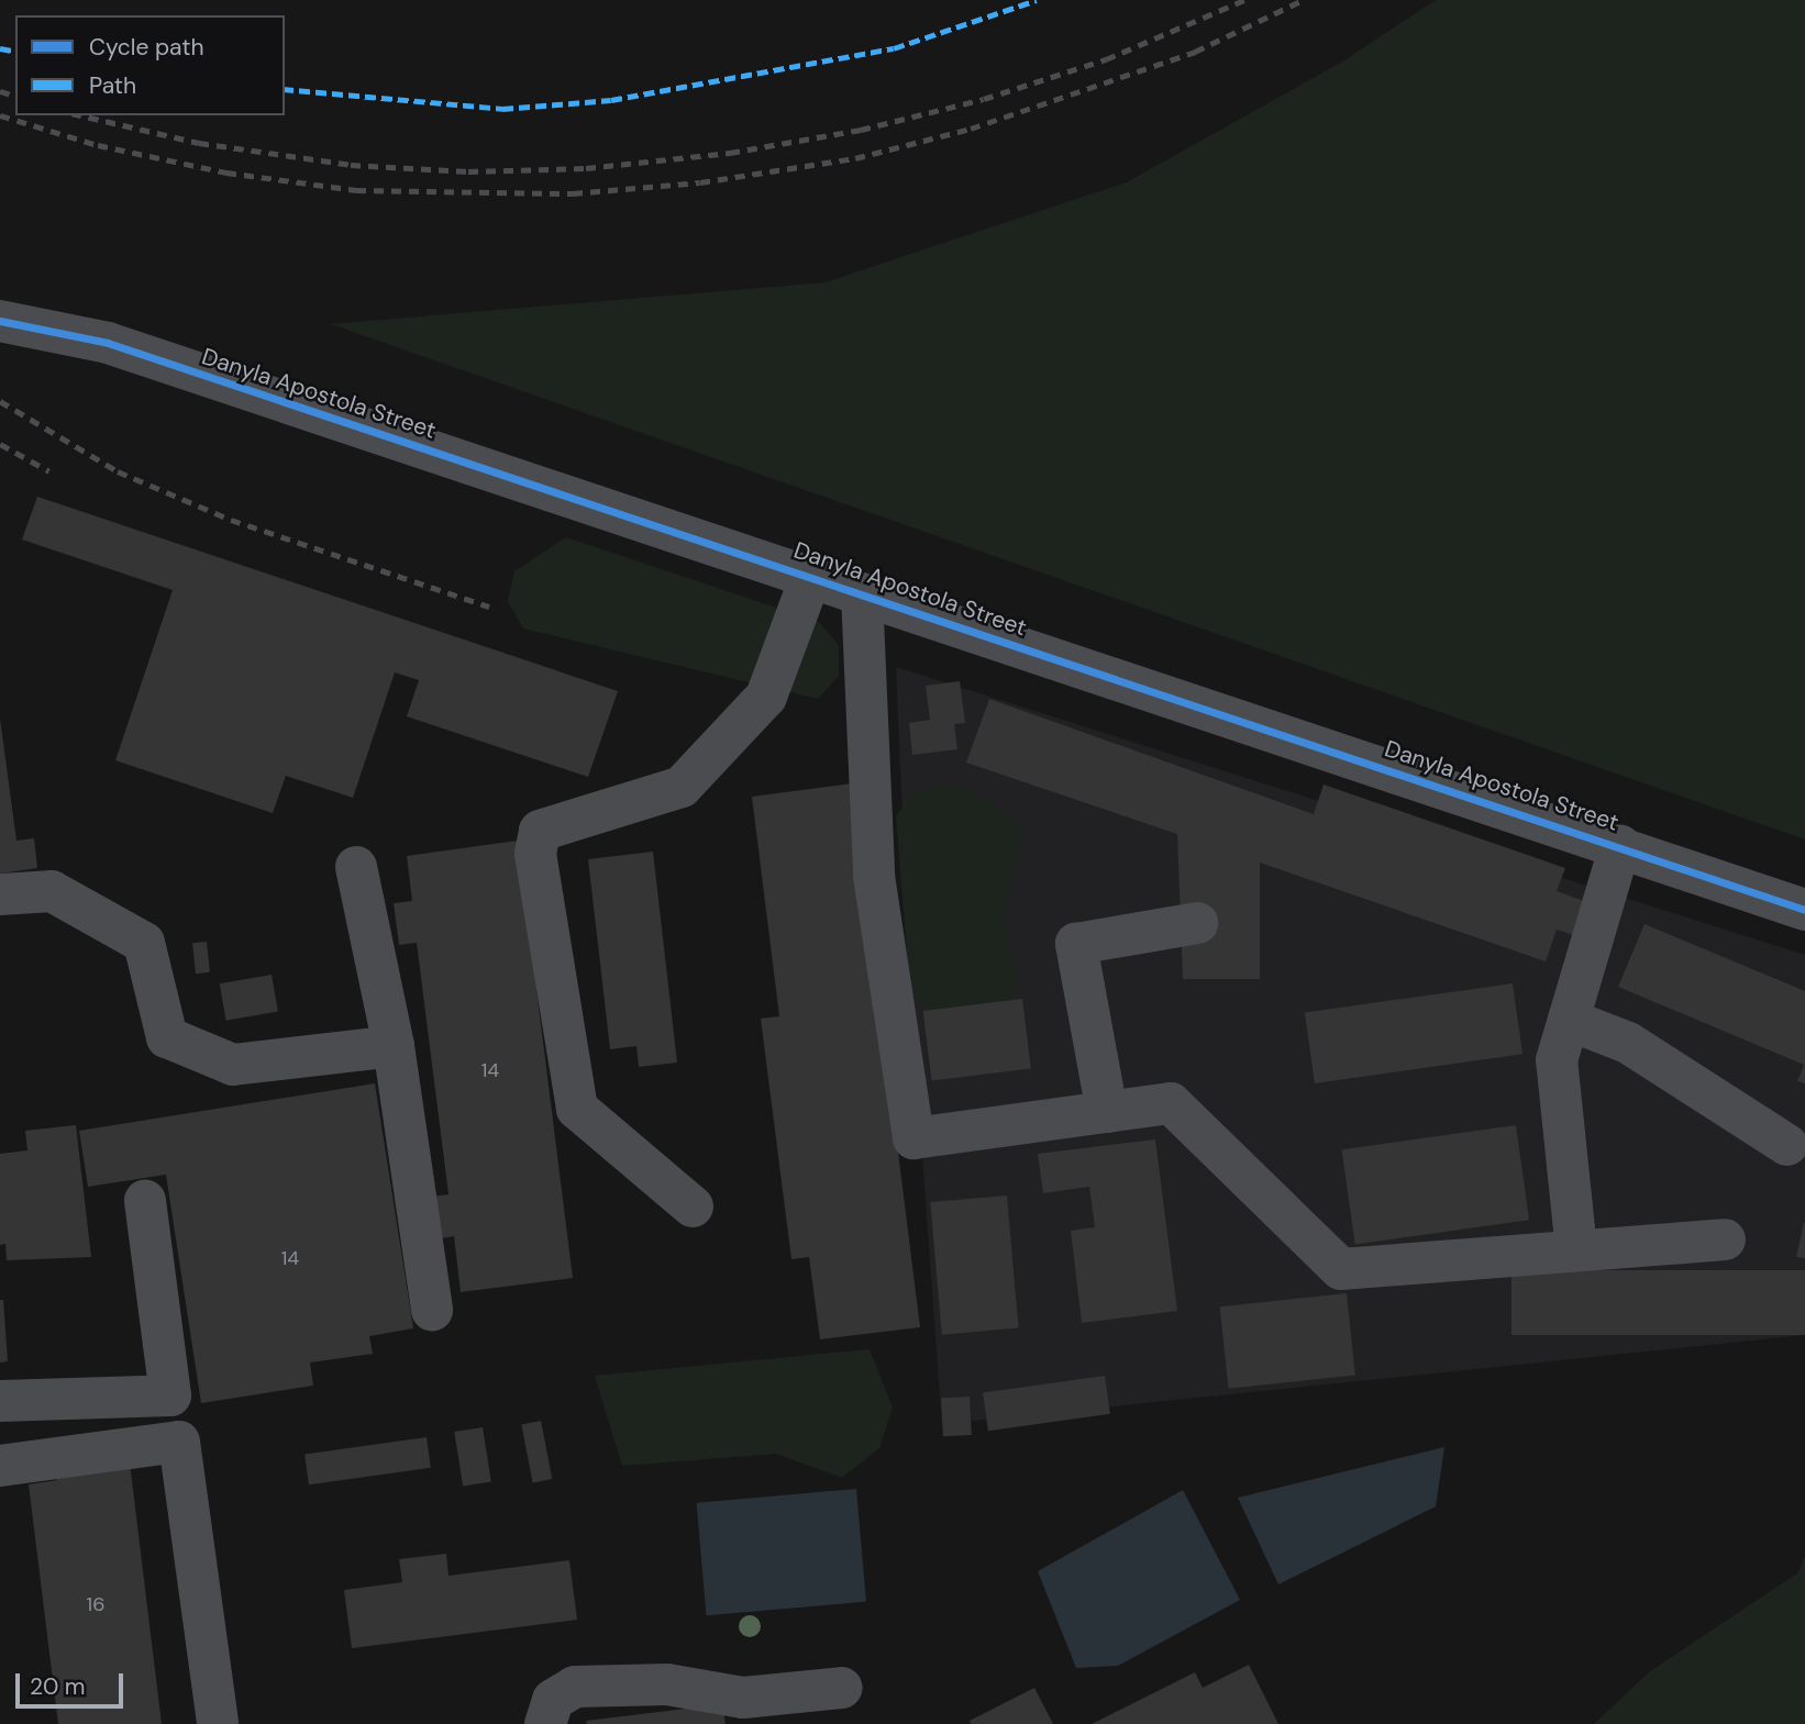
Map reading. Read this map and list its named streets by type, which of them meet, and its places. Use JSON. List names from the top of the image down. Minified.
{"streets":{"street":["Danyla Apostola Street"]},"house_numbers":["14","14","16"],"legend":["Cycle path","Path"],"scale_bar":"20 m"}
